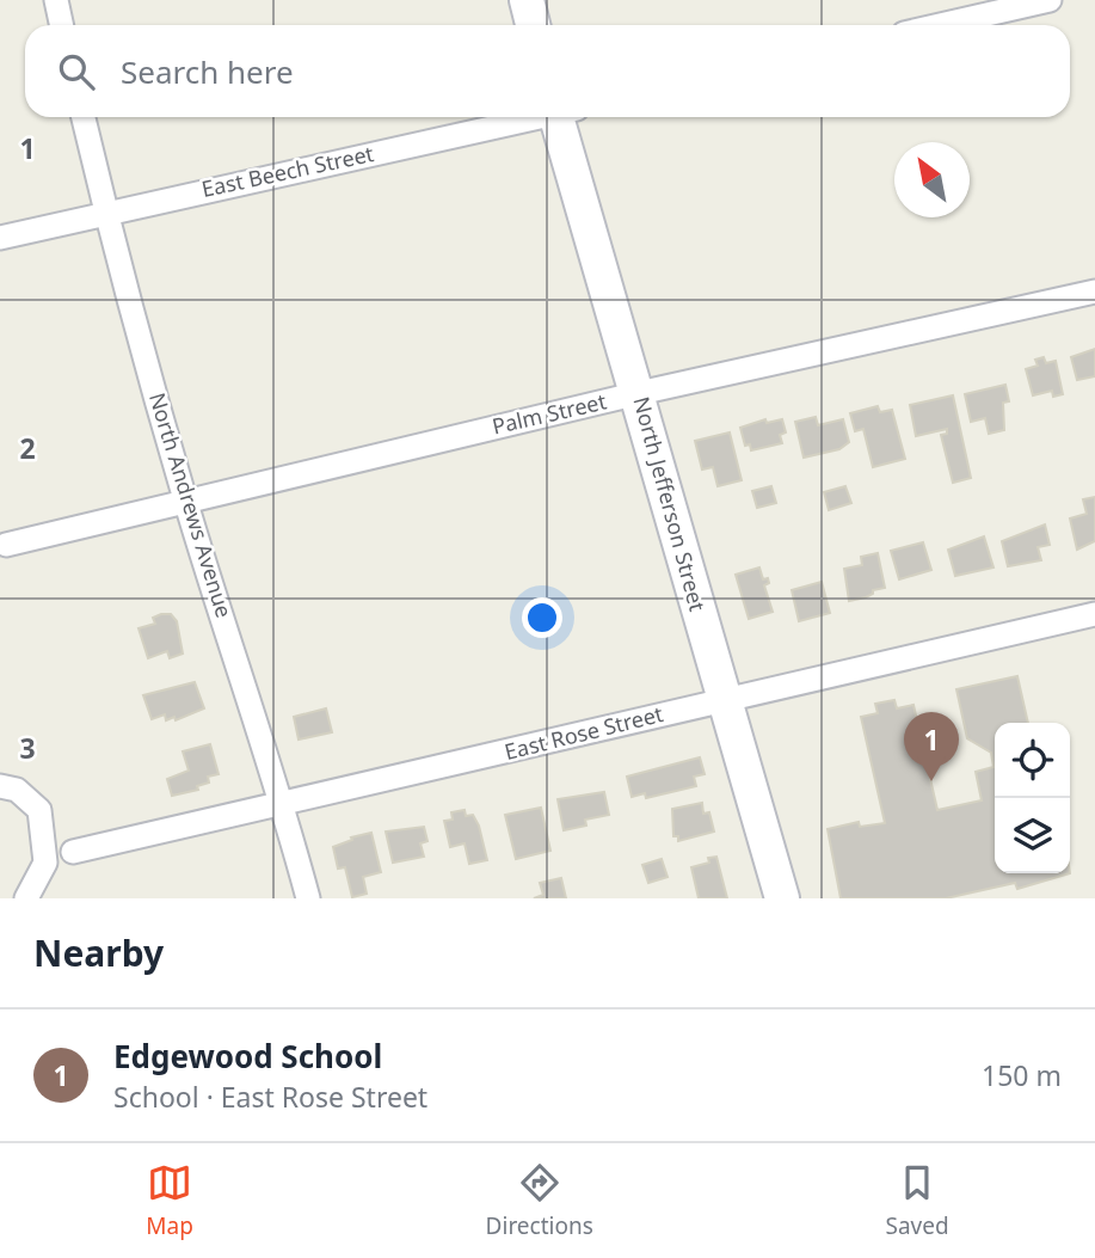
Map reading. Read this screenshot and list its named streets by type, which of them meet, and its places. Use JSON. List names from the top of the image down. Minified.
{"streets":{"street":["East Beech Street","Palm Street","North Jefferson Street","North Andrews Avenue","East Rose Street"]},"crossings":[["East Beech Street","North Andrews Avenue"],["Palm Street","North Jefferson Street"],["Palm Street","North Andrews Avenue"],["North Jefferson Street","East Rose Street"],["North Andrews Avenue","East Rose Street"]],"north":"top left","page":{"search":"Search here","pins":"1","heading":"Nearby","list":[{"mark":"1","name":"Edgewood School","note":"School · East Rose Street","value":"150 m"}],"nav":["Map","Directions","Saved"]},"grid":{"rows":["1","2","3"]}}
